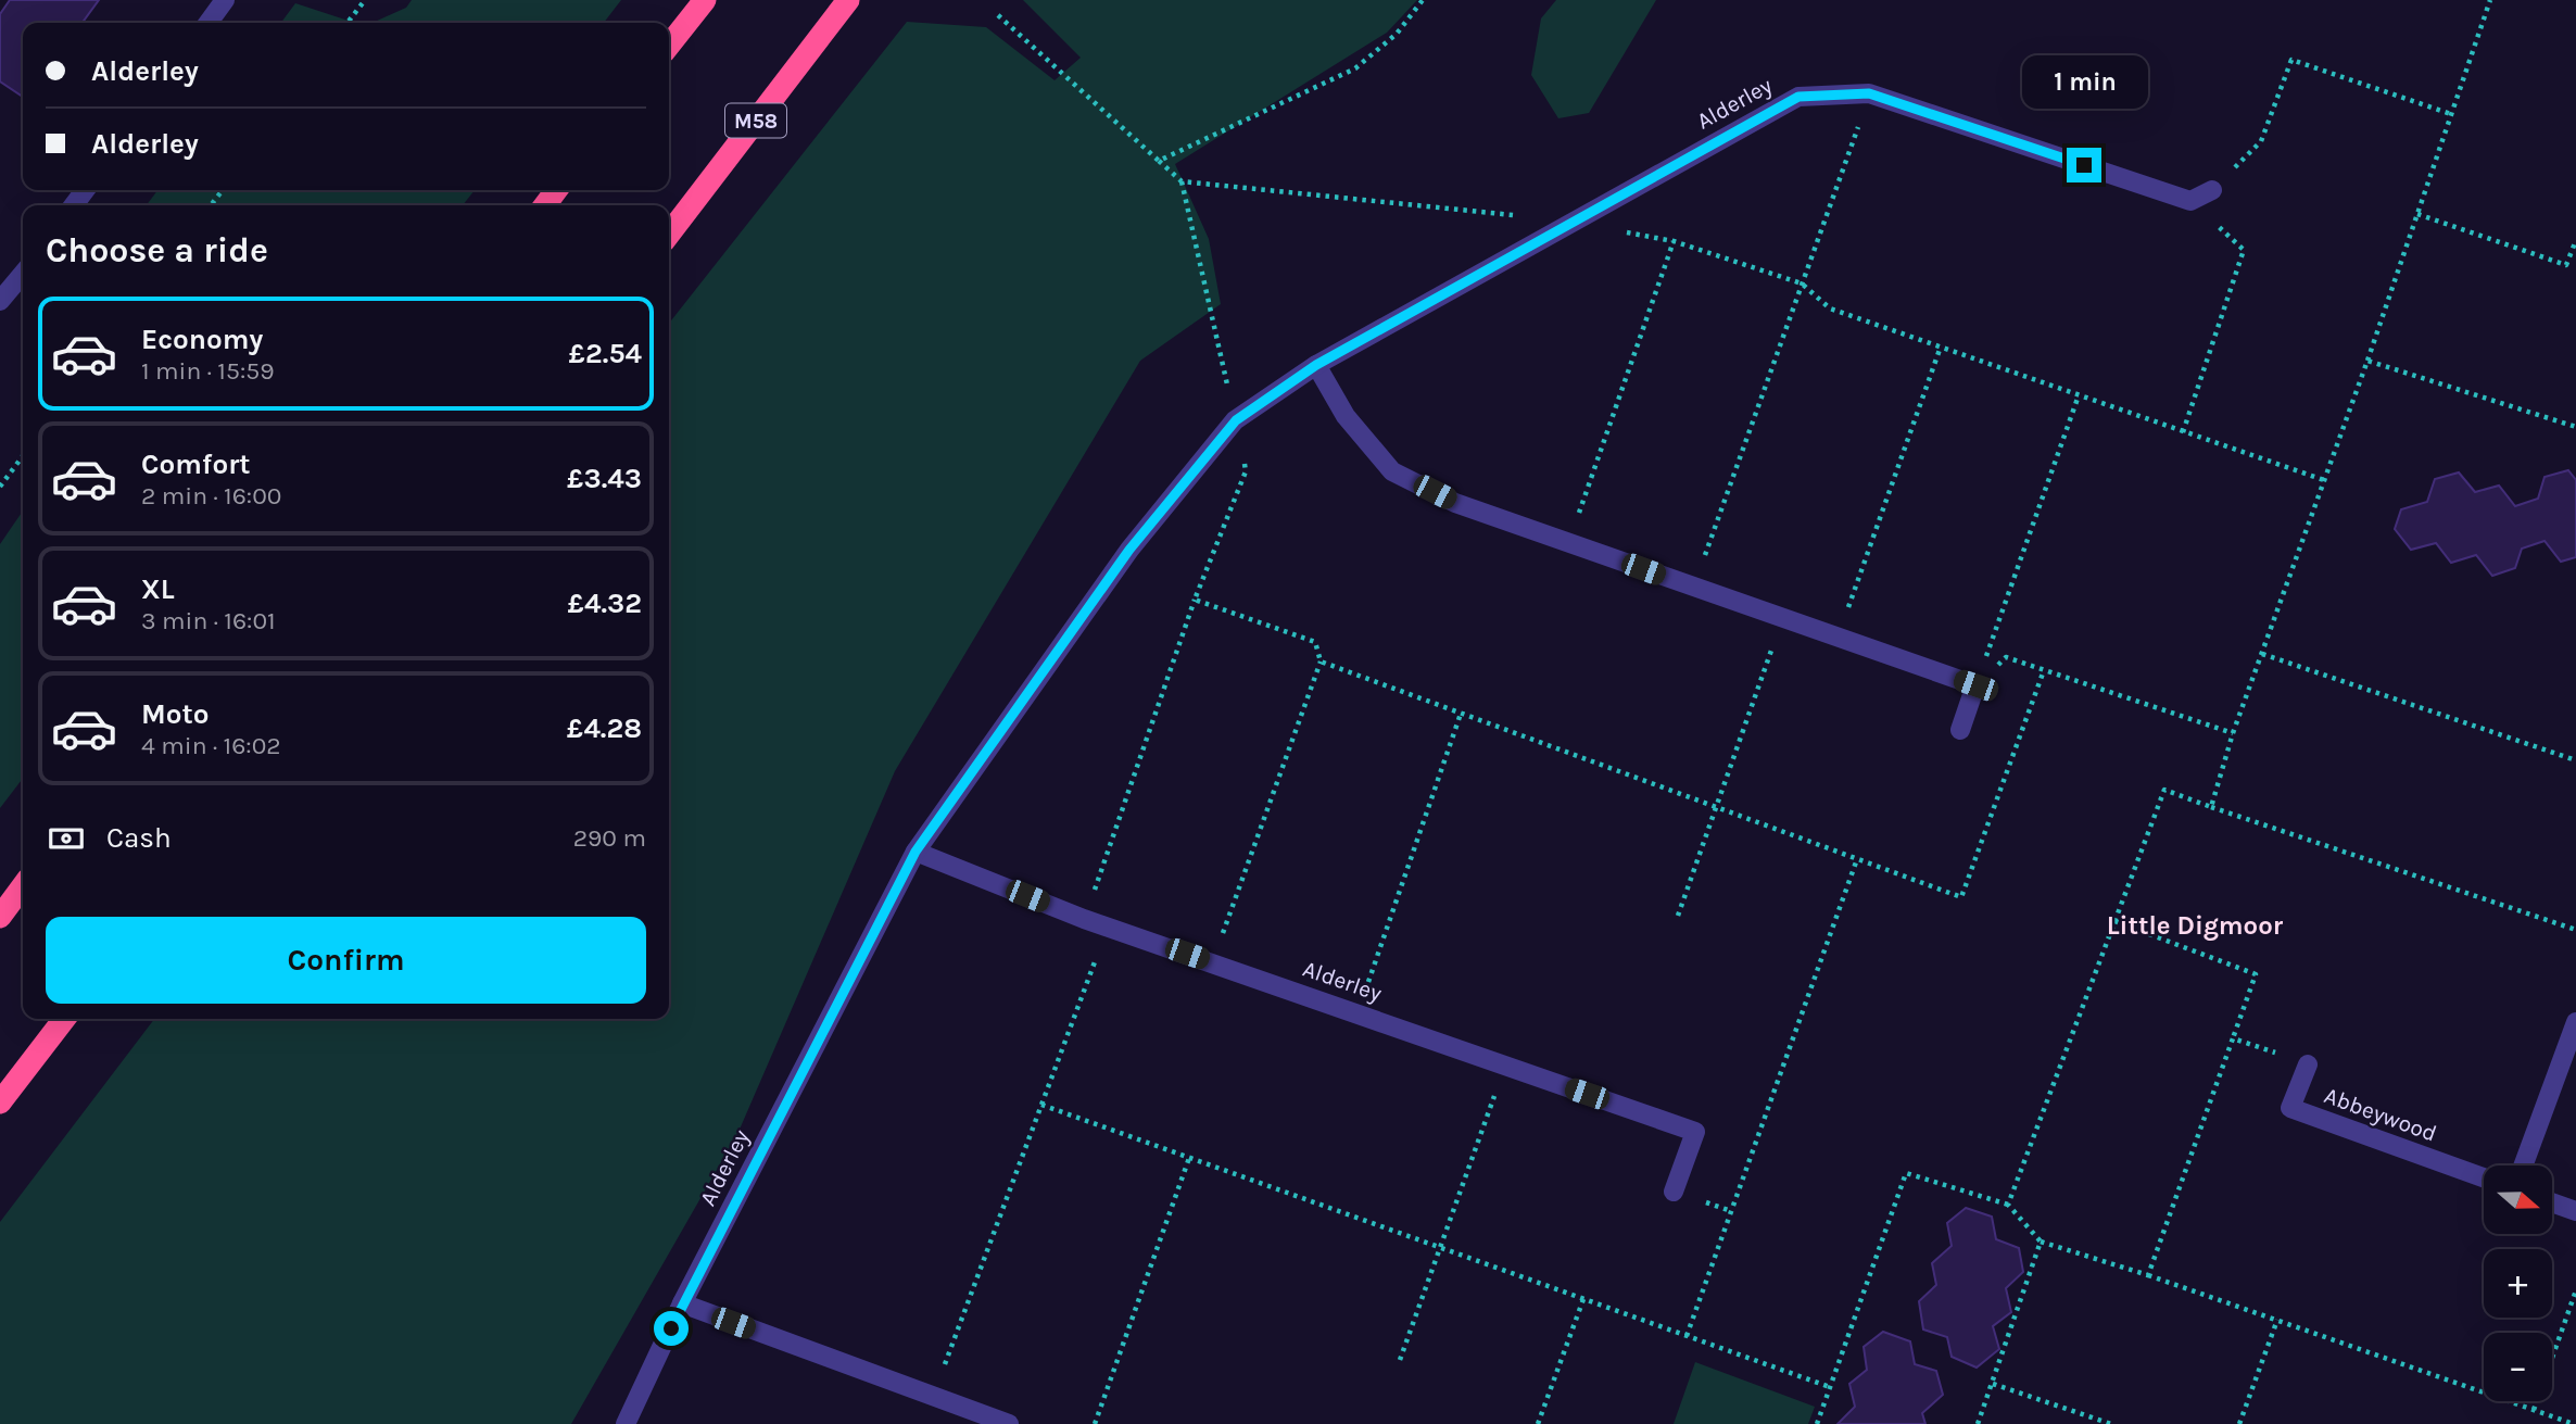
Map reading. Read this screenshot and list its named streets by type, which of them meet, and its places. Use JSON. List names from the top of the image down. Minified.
{"streets":{"highway":["M58"],"street":["Alderley","Abbeywood"]},"districts":["Little Digmoor"],"north":"right","page":{"banner":["Alderley","Alderley"],"bubble":"1 min","heading":"Choose a ride","list":[{"name":"Economy","note":"1 min · 15:59","value":"£2.54"},{"name":"Comfort","note":"2 min · 16:00","value":"£3.43"},{"name":"XL","note":"3 min · 16:01","value":"£4.32"},{"name":"Moto","note":"4 min · 16:02","value":"£4.28"}],"pay":["Cash","290 m"],"buttons":"Confirm","map_buttons":["+","−"]}}
